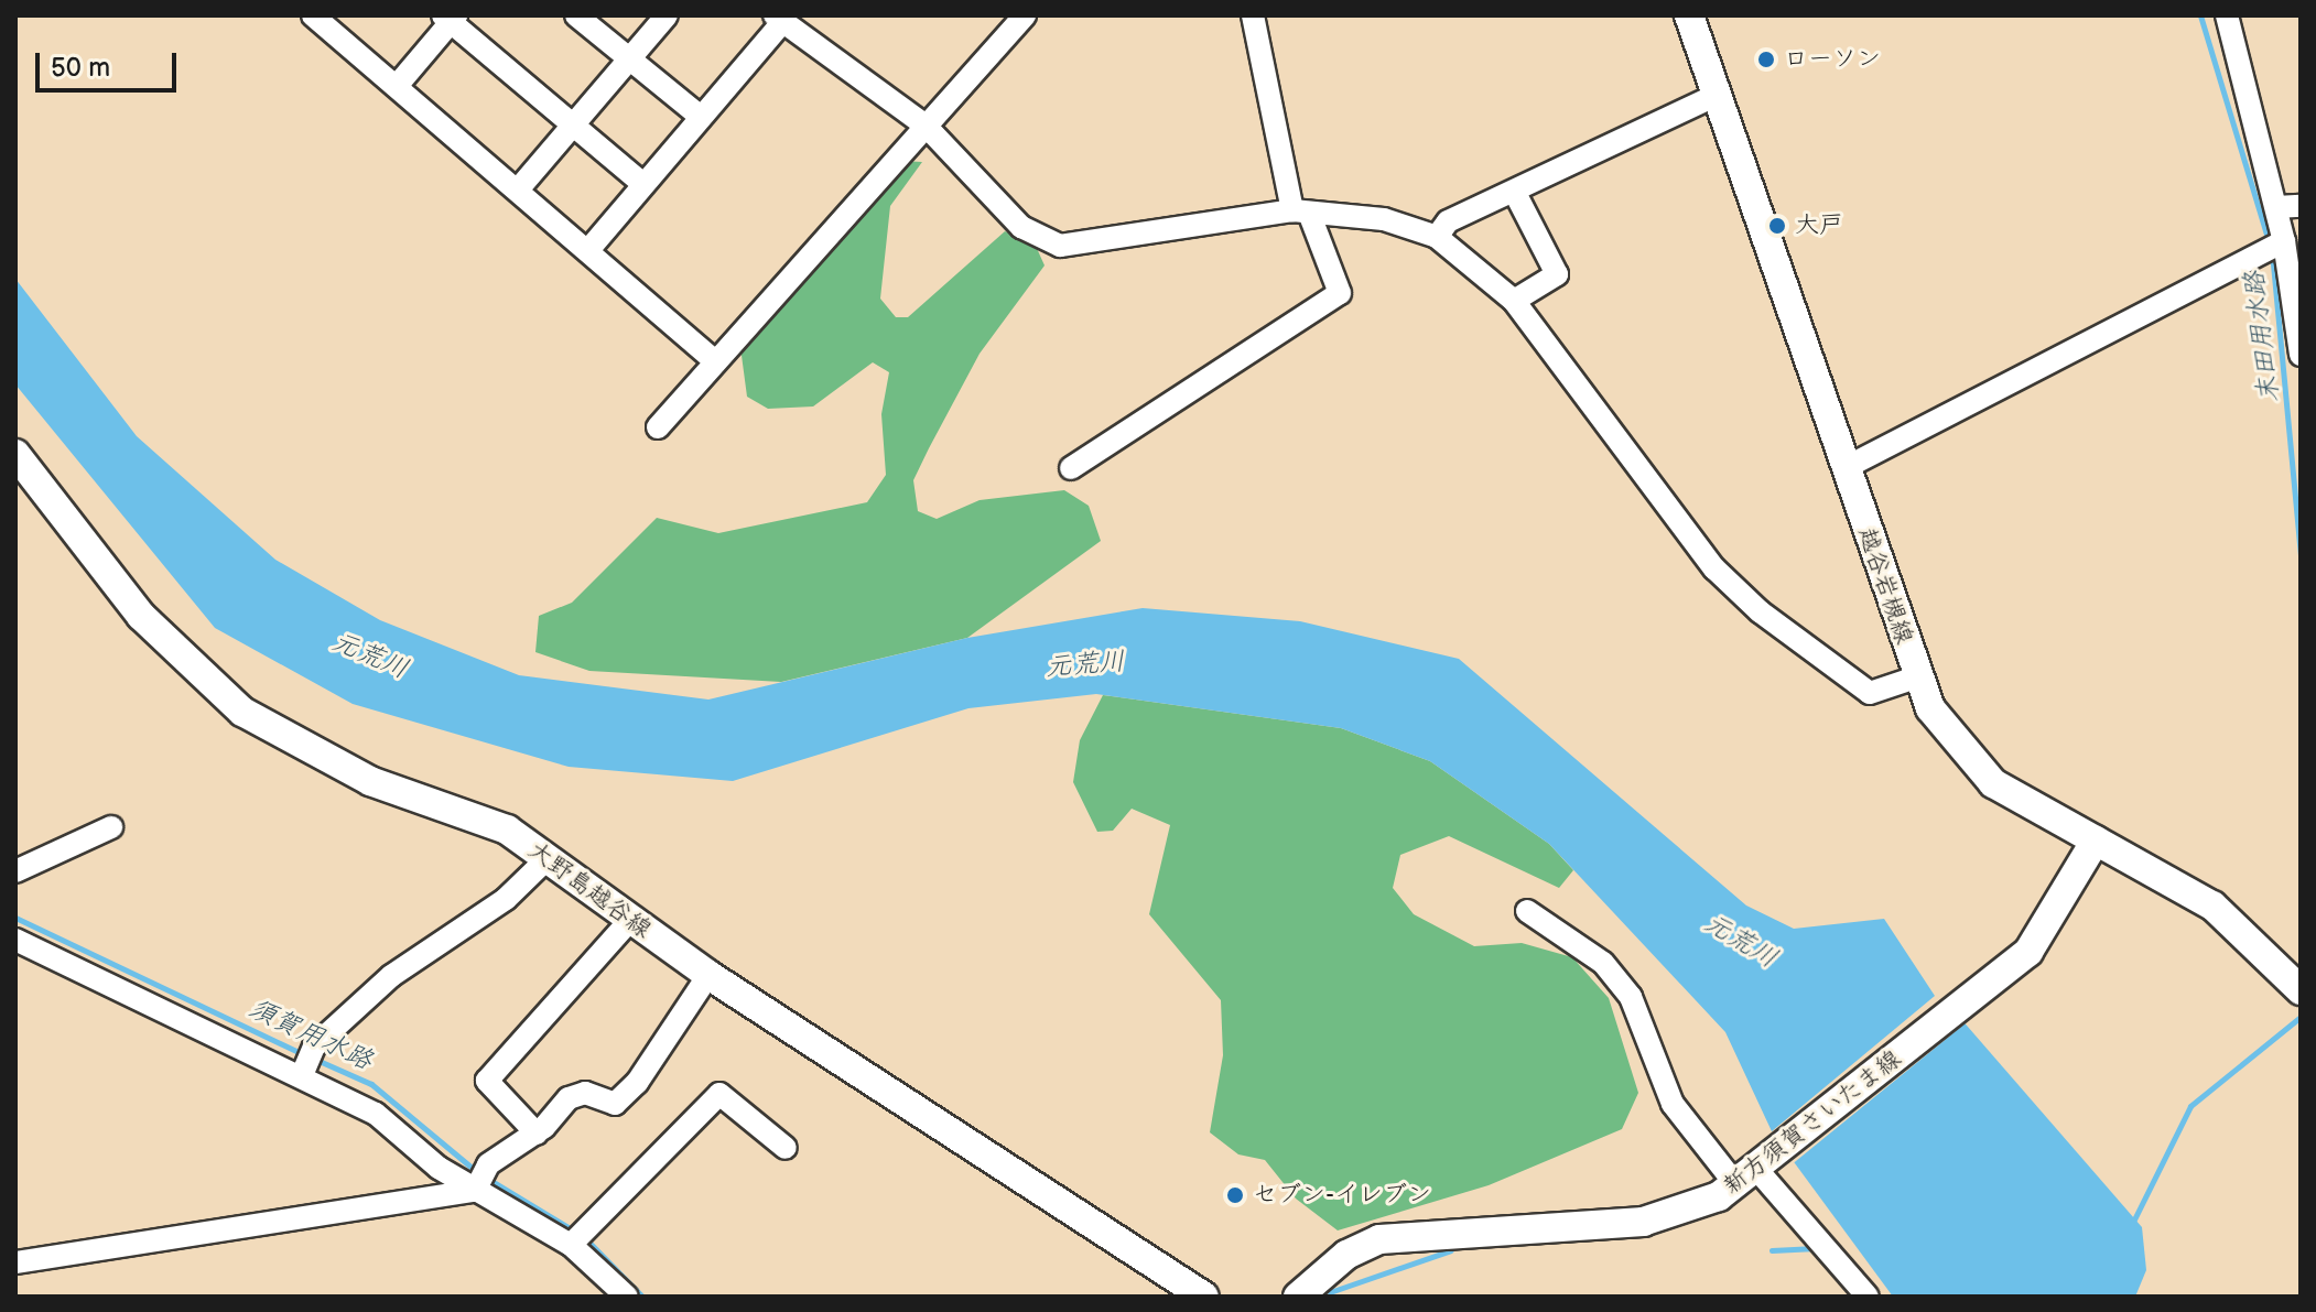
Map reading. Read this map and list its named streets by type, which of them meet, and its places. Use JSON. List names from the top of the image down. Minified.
{"streets":{"main road":["越谷岩槻線","大野島越谷線","新方須賀さいたま線"]},"crossings":[["越谷岩槻線","新方須賀さいたま線"]],"water":["末田用水路","元荒川","須賀用水路"],"places":["ローソン","大戸","セブン-イレブン"],"scale_bar":"50 m"}
